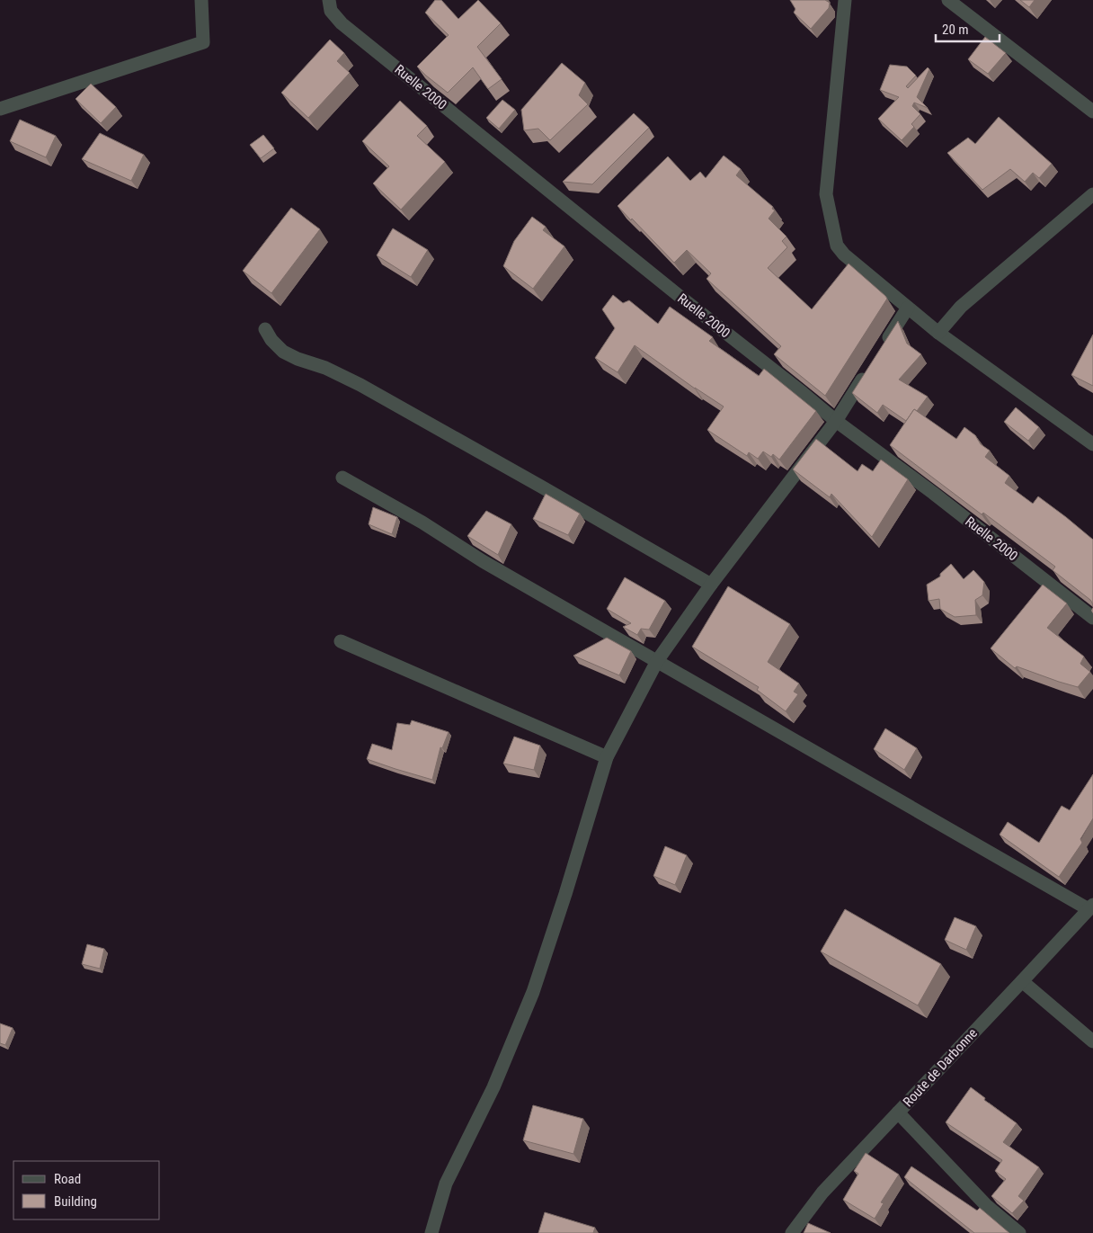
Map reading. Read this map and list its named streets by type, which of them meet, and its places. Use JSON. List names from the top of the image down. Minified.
{"streets":{"street":["Ruelle 2000","Route de Darbonne"]},"legend":["Road","Building"],"scale_bar":"20 m"}
